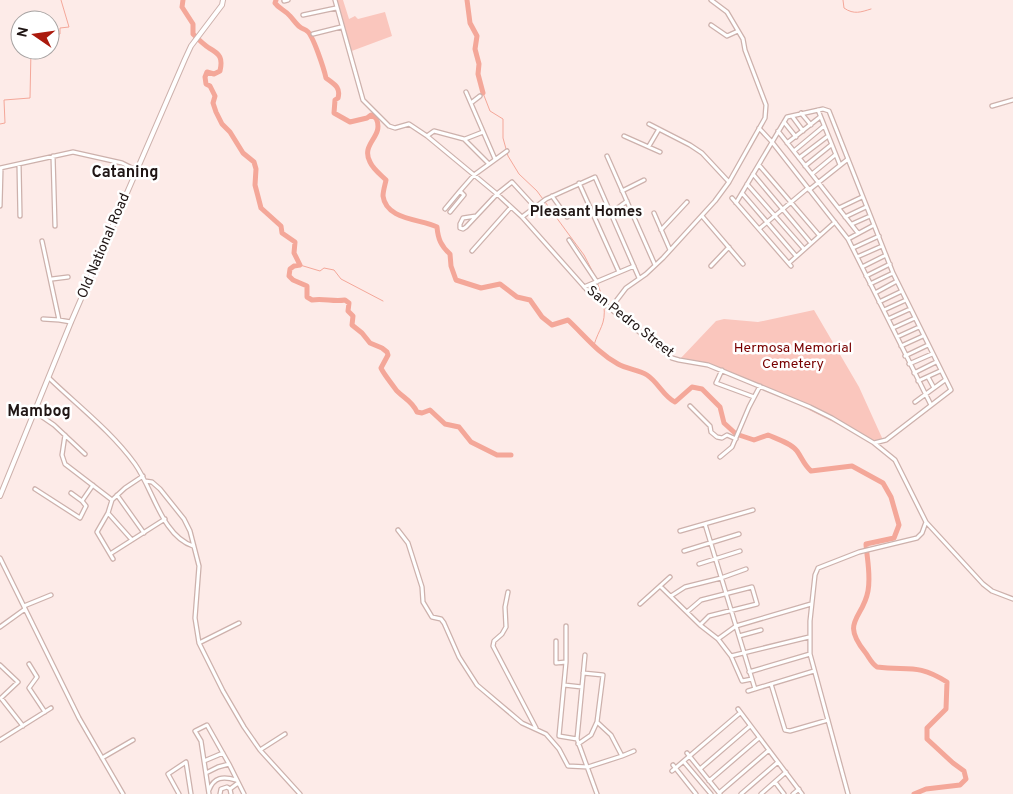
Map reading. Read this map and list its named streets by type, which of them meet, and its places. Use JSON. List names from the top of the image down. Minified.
{"streets":{"main road":["Old National Road"],"street":["San Pedro Street"]},"districts":["Cataning","Pleasant Homes","Mambog"],"parks":["Hermosa Memorial Cemetery"],"north":"left"}
